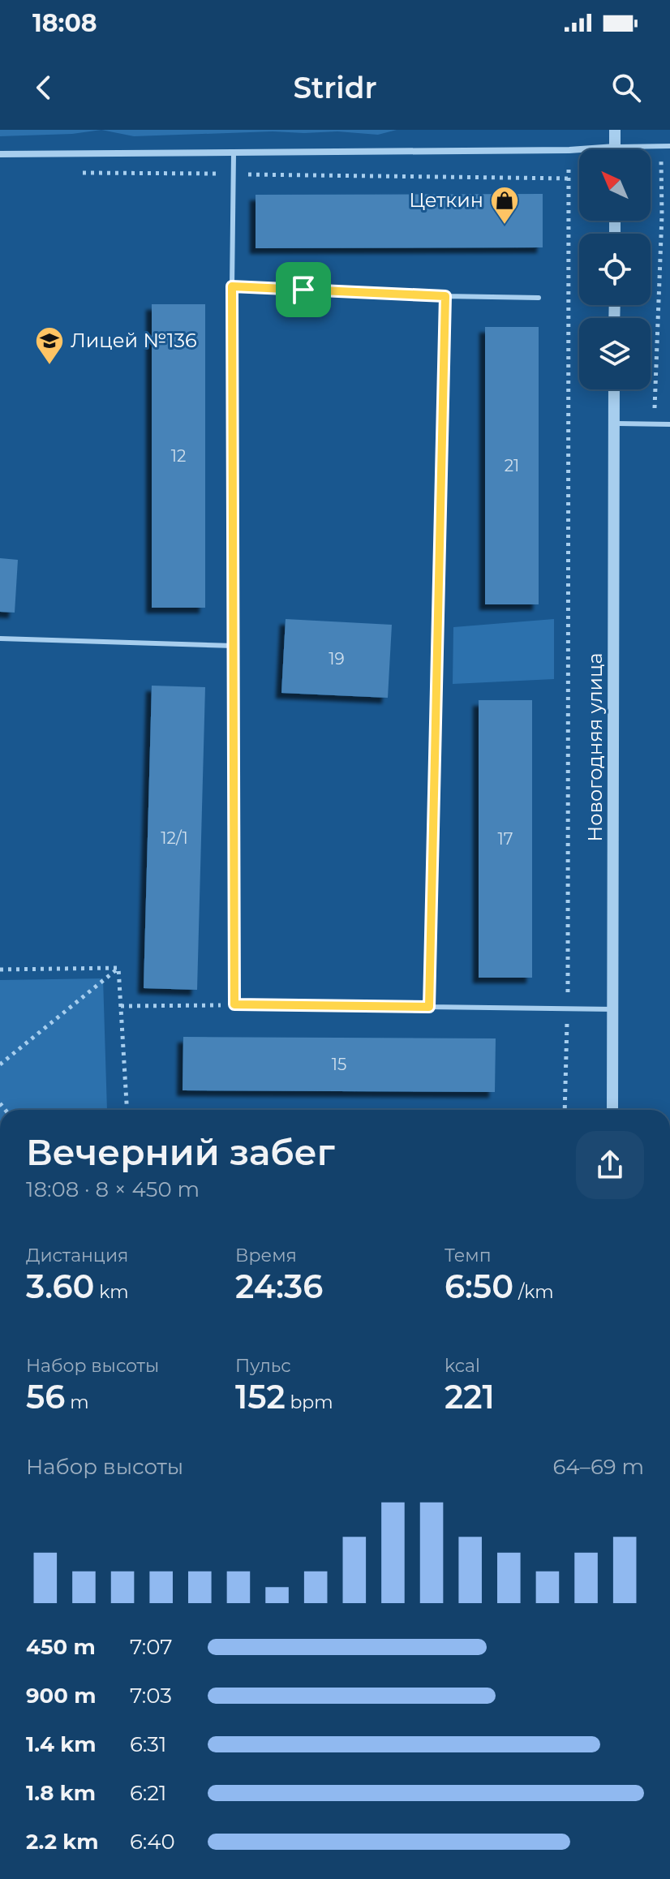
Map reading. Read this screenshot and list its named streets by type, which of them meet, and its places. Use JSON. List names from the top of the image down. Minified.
{"streets":{"street":["Новогодняя улица"]},"places":{"shop":["Цеткин"],"school or university":["Лицей №136"]},"house_numbers":["12","21","19","12/1","17","15"],"north":"top left","page":{"status":"18:08","header":"Stridr","heading":["Вечерний забег","18:08 · 8 × 450 m"],"stats":[["Дистанция","3.60 km"],["Время","24:36"],["Темп","6:50 /km"],["Набор высоты","56 m"],["Пульс","152 bpm"],["kcal","221"]],"chart":["Набор высоты","64–69 m"],"list":[{"name":"450 m","note":"7:07"},{"name":"900 m","note":"7:03"},{"name":"1.4 km","note":"6:31"},{"name":"1.8 km","note":"6:21"},{"name":"2.2 km","note":"6:40"}]}}
